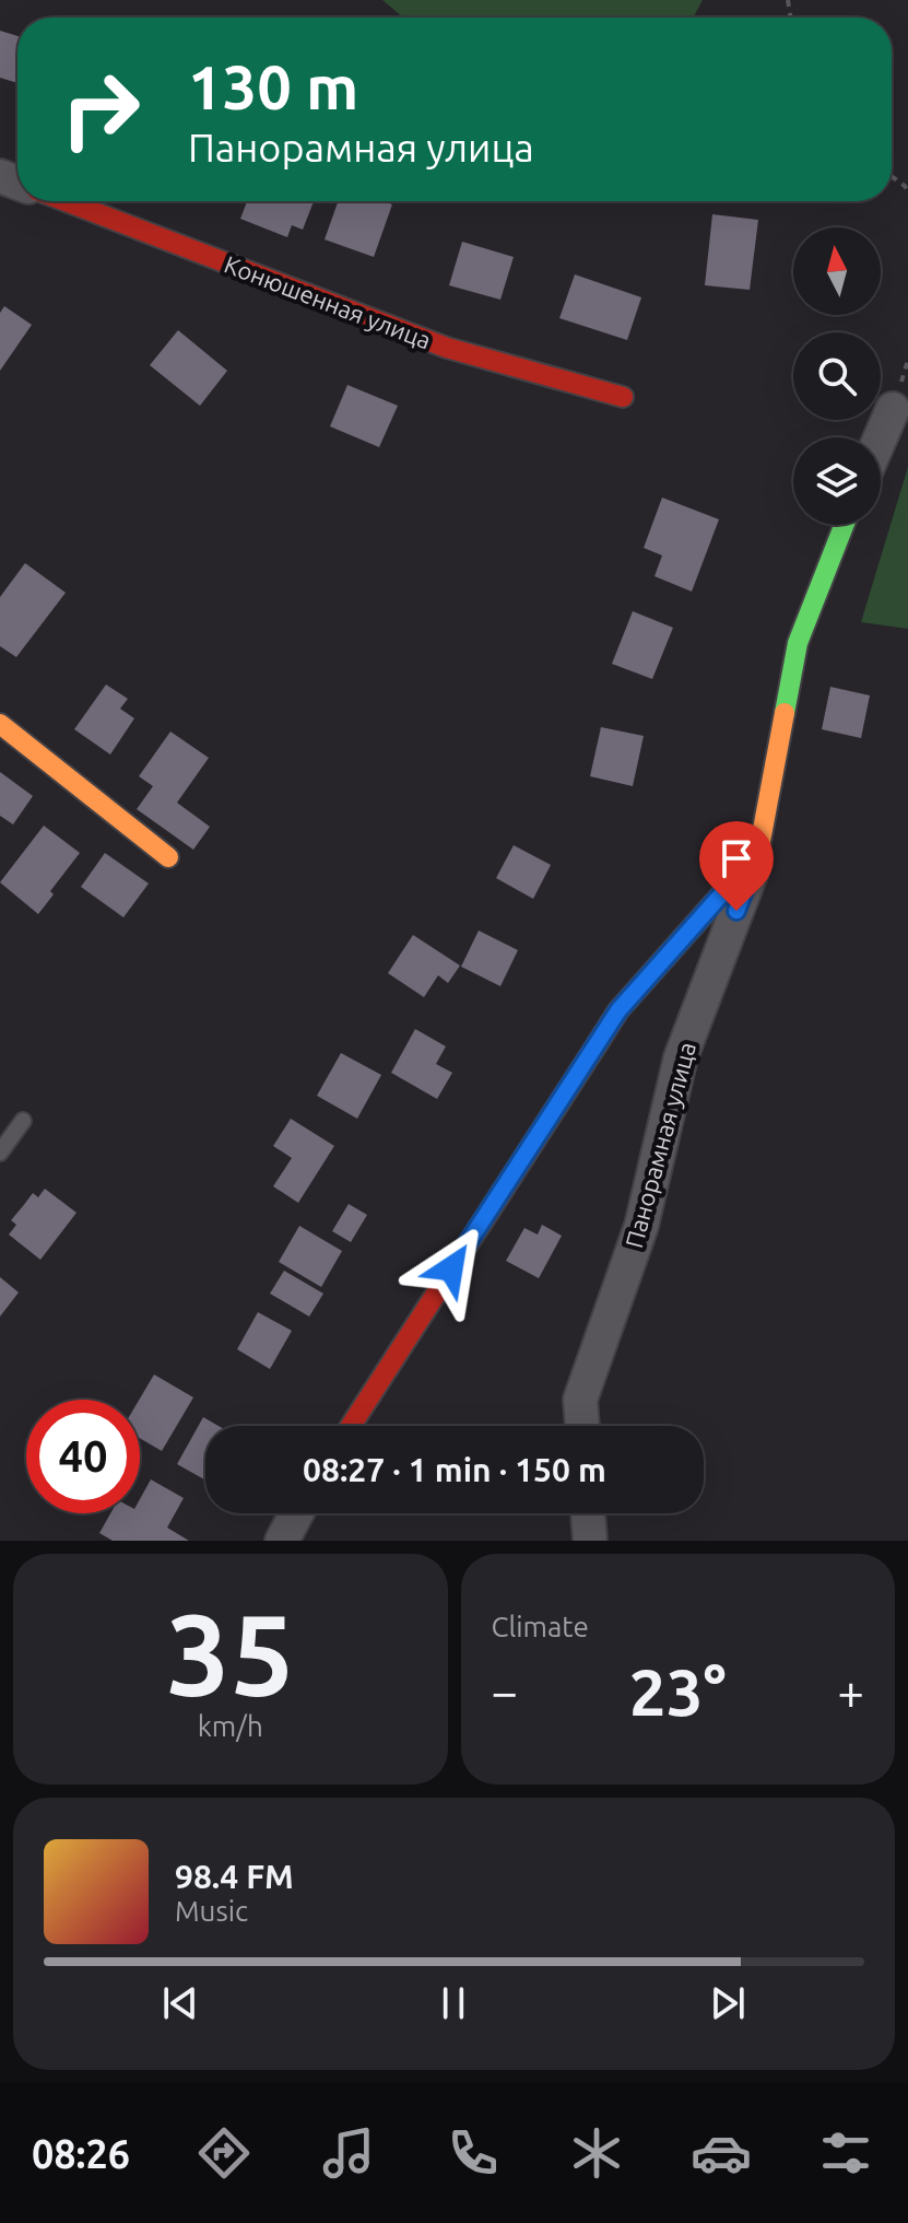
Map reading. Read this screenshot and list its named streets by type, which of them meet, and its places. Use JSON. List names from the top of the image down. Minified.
{"streets":{"street":["Конюшенная улица","Панорамная улица"]},"north":"top","page":{"turn":["130 m","Панорамная улица"],"limit":"40","trip":"08:27 · 1 min · 150 m","tile":[["35","km/h"],"Climate"],"heat":["−","23°","+"],"song":["98.4 FM","Music"],"tabs":"08:26"}}
